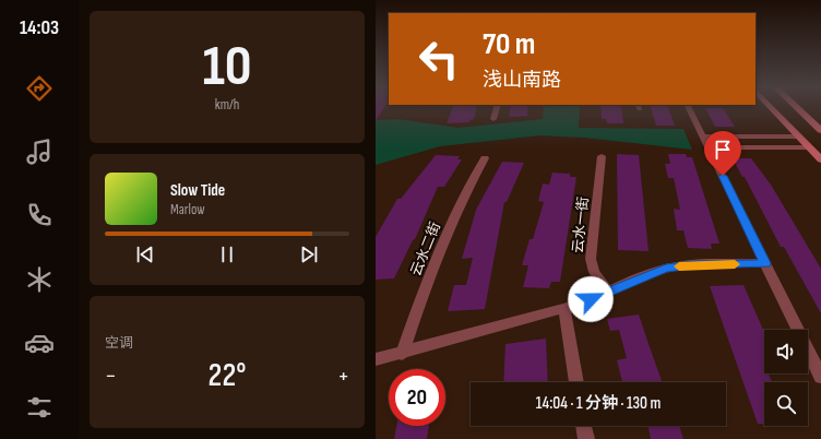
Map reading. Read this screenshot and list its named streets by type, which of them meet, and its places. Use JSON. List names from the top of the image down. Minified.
{"streets":{"lane":["云水一街","云水二街"]},"page":{"tabs":"14:03","tile":[["10","km/h"],"空调"],"turn":["70 m","浅山南路"],"song":["Slow Tide","Marlow"],"heat":["−","22°","+"],"limit":"20","trip":"14:04 · 1 分钟 · 130 m"}}
